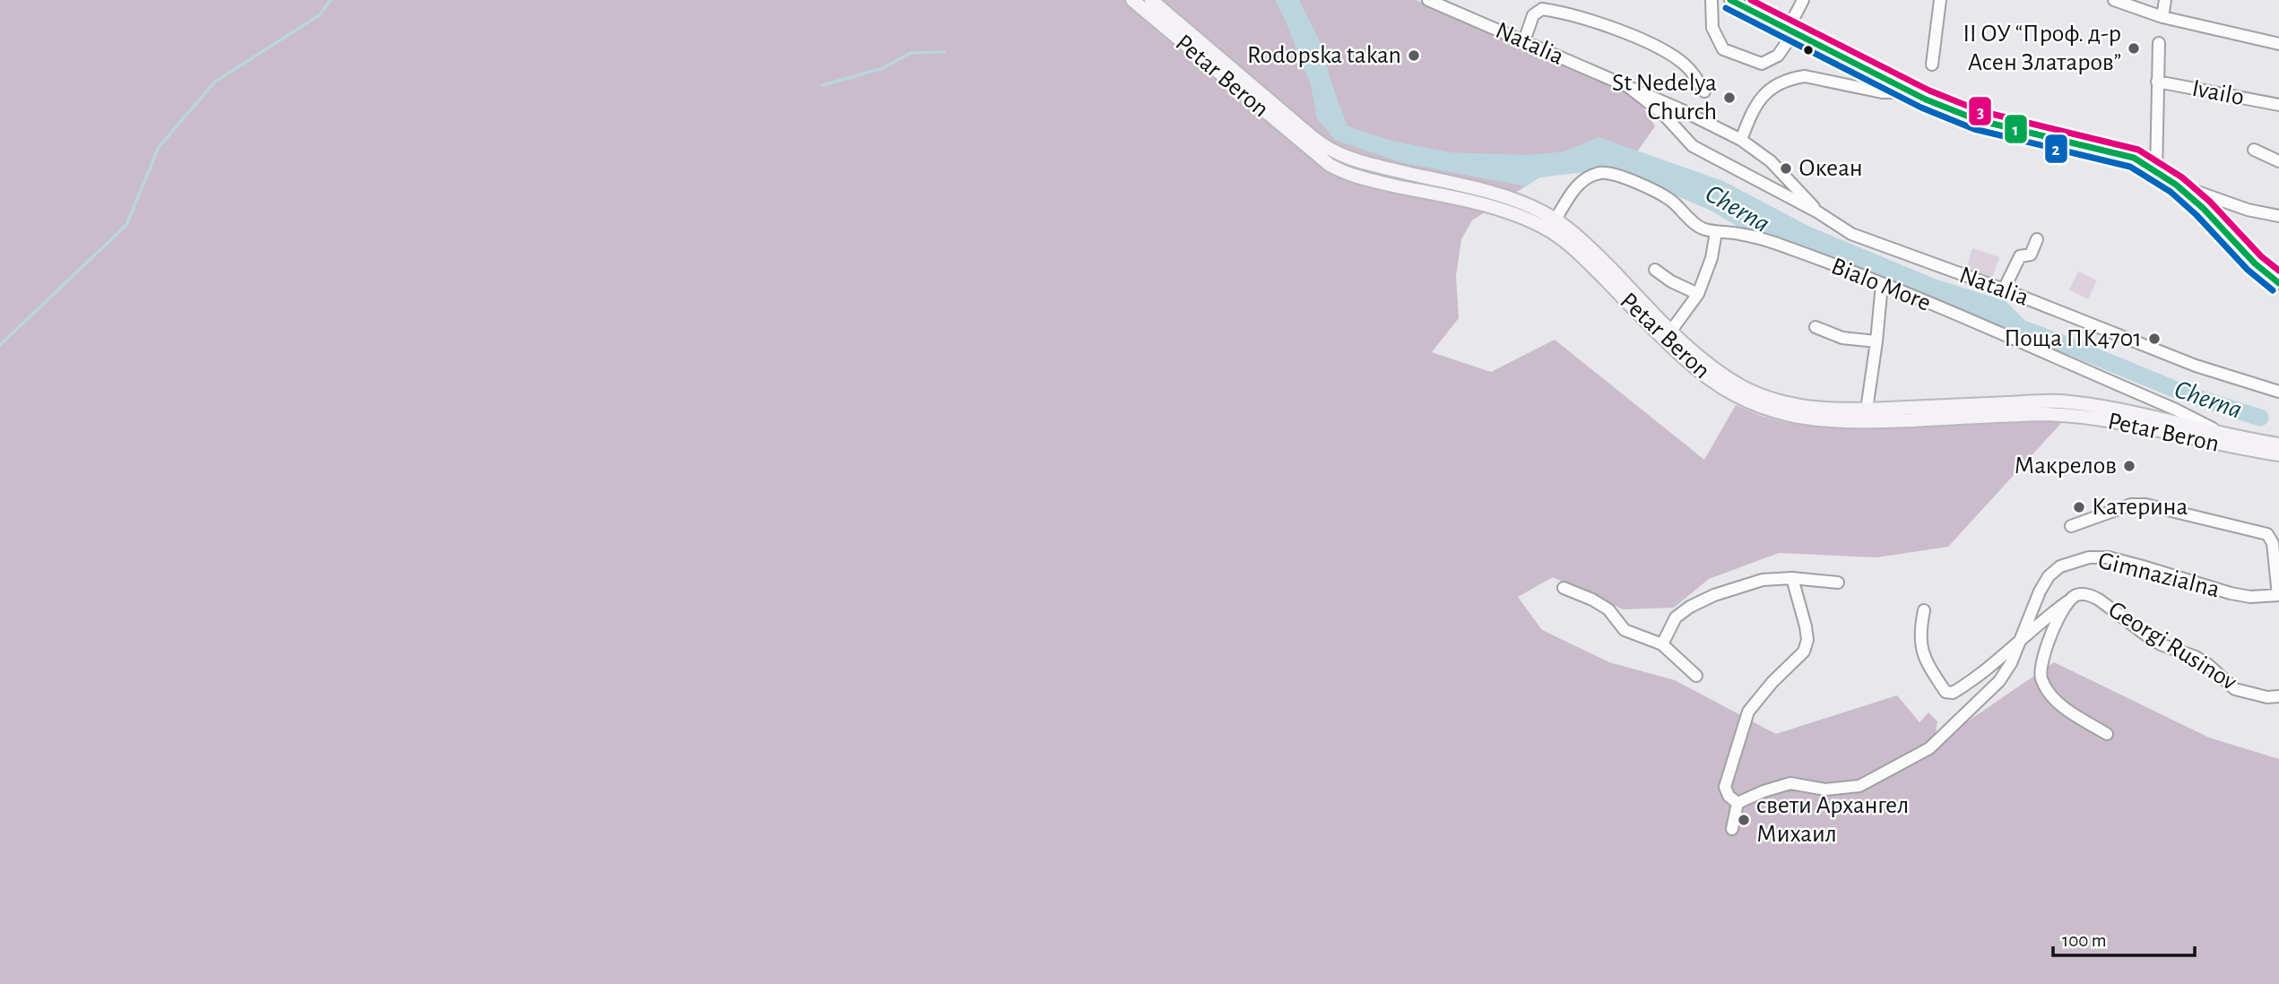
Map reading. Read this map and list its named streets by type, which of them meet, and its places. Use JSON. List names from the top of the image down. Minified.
{"streets":{"main road":["Petar Beron"],"street":["Natalia","Ivailo","Bialo More","Gimnazialna","Georgi Rusinov"]},"crossings":[["Petar Beron","Bialo More"]],"water":["Cherna"],"places":["II ОУ “Проф. д-р Асен Златаров”","Rodopska takan","St Nedelya Church","Океан","Поща ПК4701","Макрелов","Катерина","свети Архангел Михаил"],"lines":["transit line 1","transit line 3","transit line 2"],"scale_bar":"100 m"}
